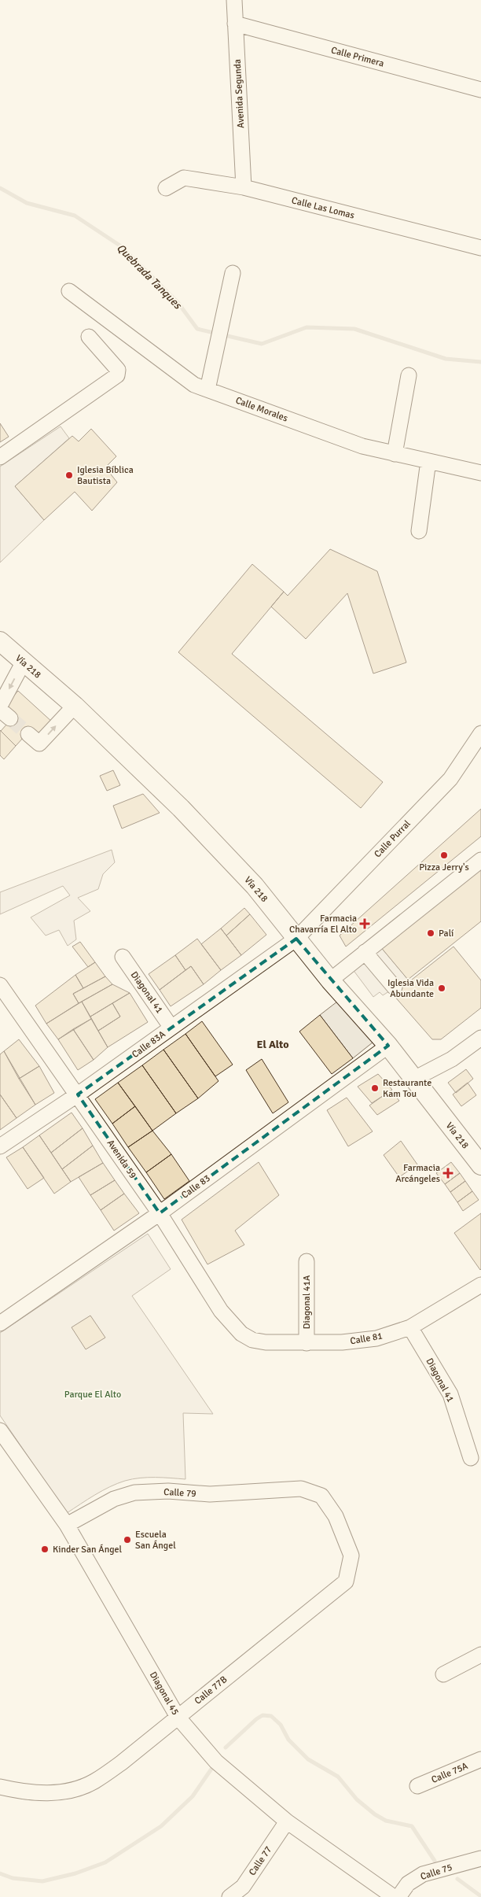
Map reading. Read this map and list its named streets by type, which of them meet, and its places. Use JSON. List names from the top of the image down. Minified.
{"streets":{"main road":["Vía 218"],"street":["Calle Primera","Avenida Segunda","Calle Las Lomas","Calle Morales","Calle Purral","Diagonal 41","Calle 83A","Avenida 59","Calle 83","Diagonal 41A","Calle 81","Calle 79","Calle 77B","Diagonal 45","Calle 75A","Calle 77","Calle 75"]},"crossings":[["Calle Primera","Avenida Segunda"],["Avenida Segunda","Calle Las Lomas"],["Vía 218","Calle Purral"],["Vía 218","Calle 83A"],["Vía 218","Calle 83"],["Calle Purral","Calle 83A"],["Diagonal 41","Calle 83A"],["Diagonal 41","Calle 81"],["Calle 83A","Avenida 59"],["Avenida 59","Calle 83"],["Avenida 59","Calle 81"],["Diagonal 41A","Calle 81"],["Calle 79","Calle 77B"],["Calle 79","Diagonal 45"],["Calle 77B","Diagonal 45"],["Diagonal 45","Calle 77"]],"districts":["El Alto"],"water":["Quebrada Tanques"],"parks":["Parque El Alto"],"places":{"other":["Iglesia Bíblica Bautista","Pizza Jerry's","Palí","Iglesia Vida Abundante","Restaurante Kam Tou","Escuela San Ángel","Kinder San Ángel"],"health":["Farmacia Chavarría El Alto","Farmacia Arcángeles"]}}
